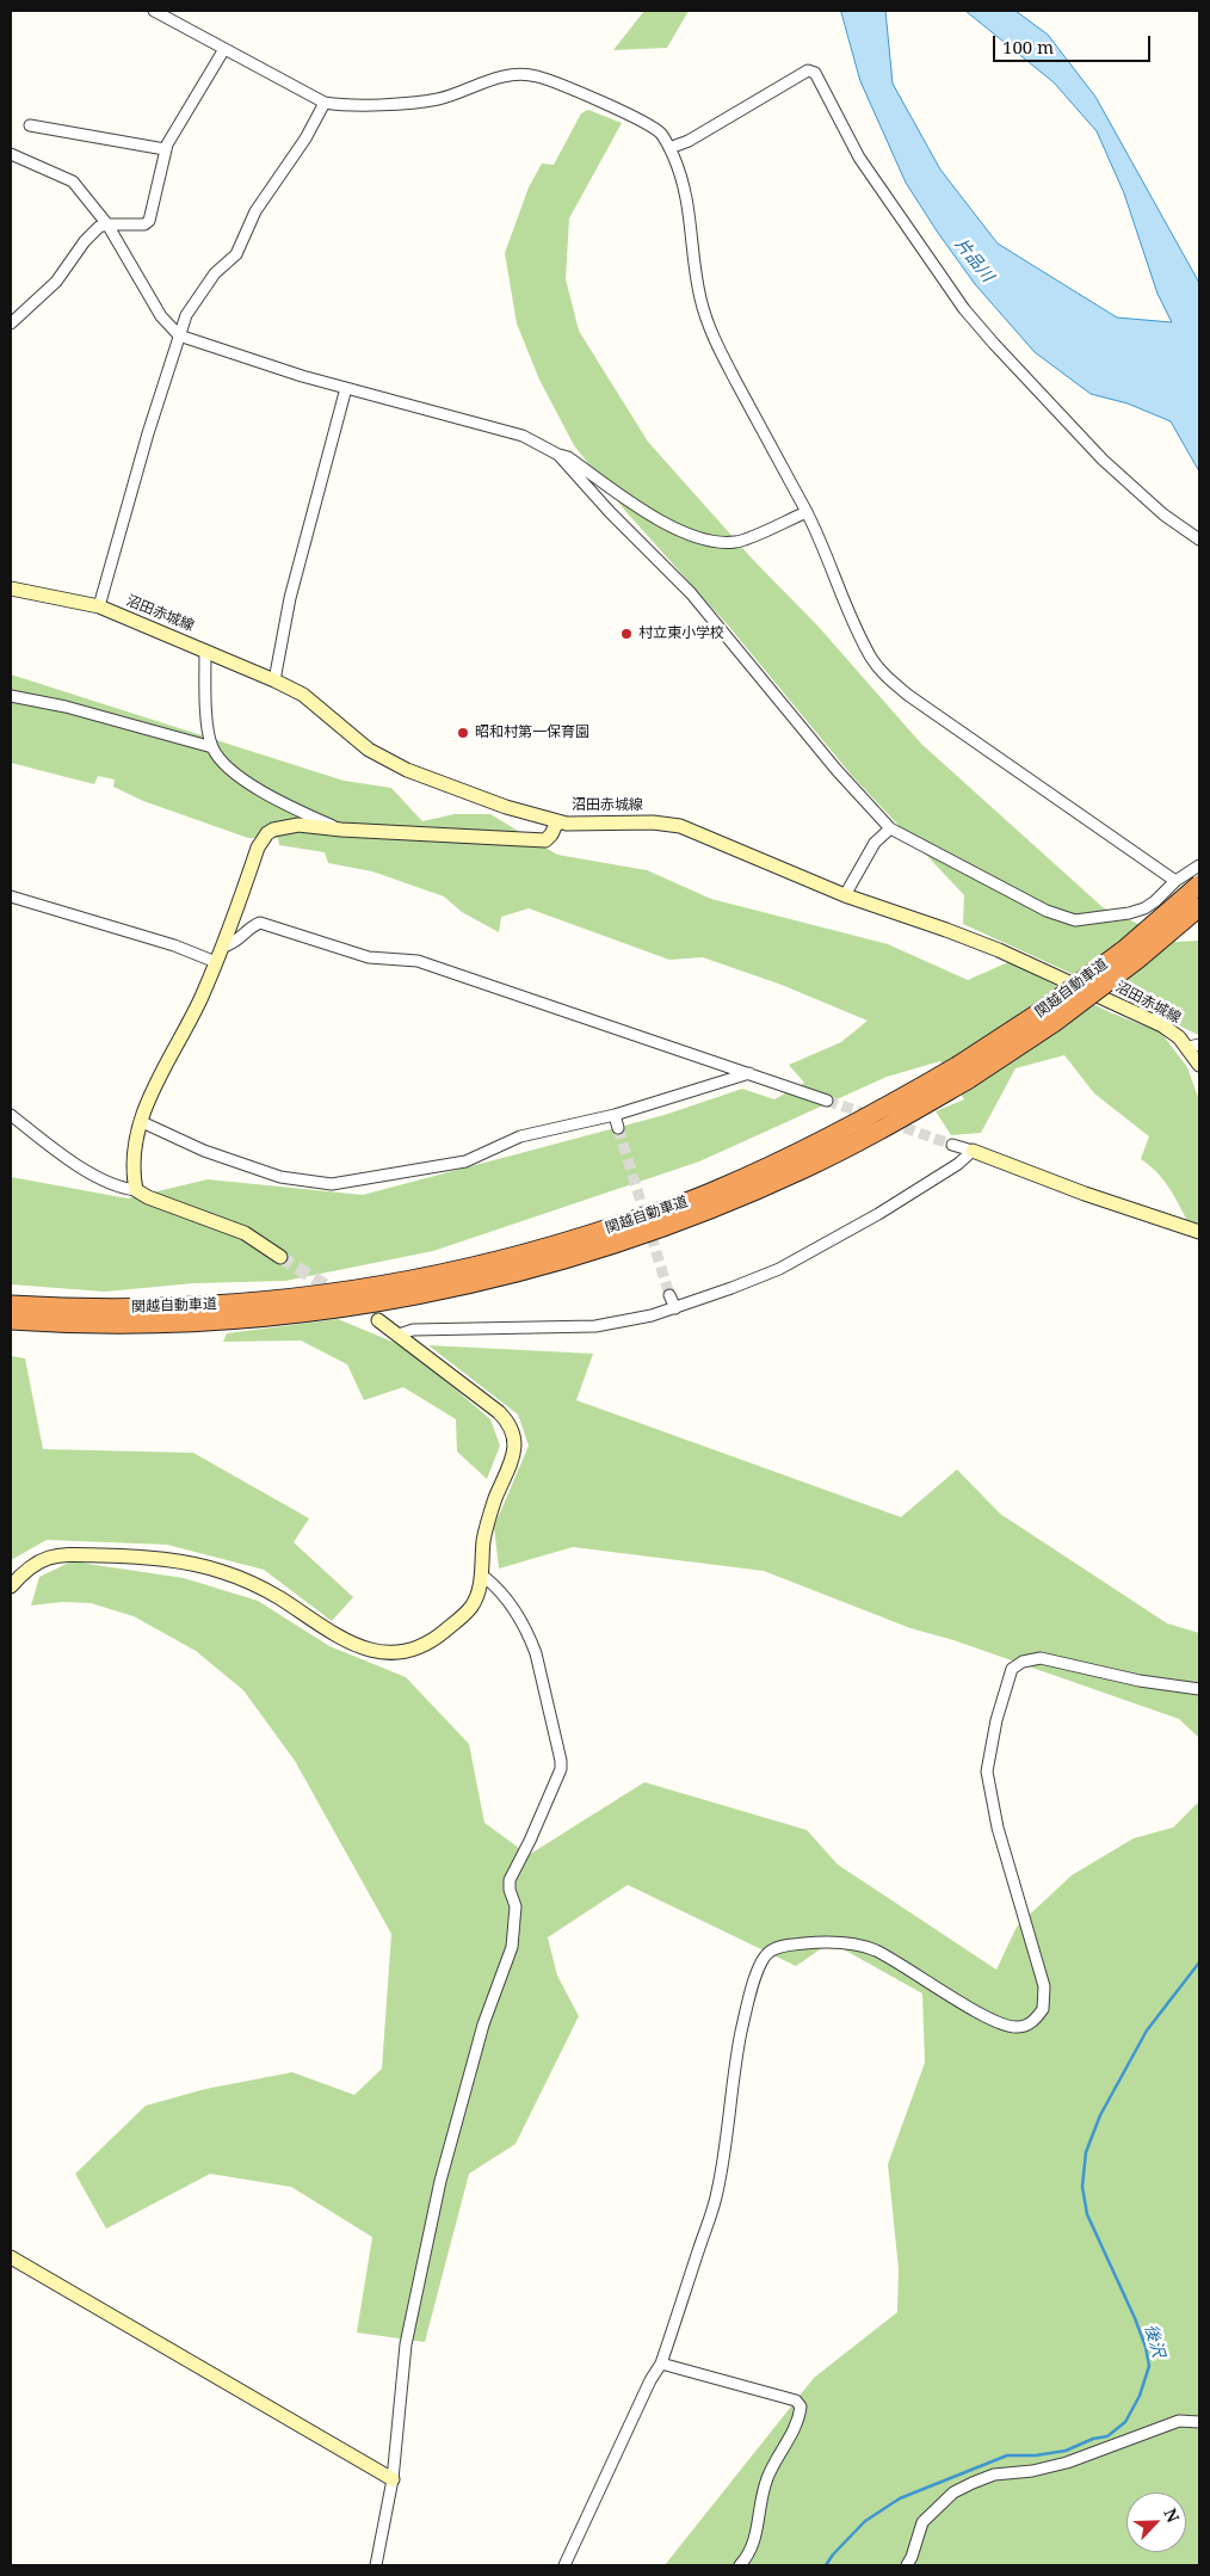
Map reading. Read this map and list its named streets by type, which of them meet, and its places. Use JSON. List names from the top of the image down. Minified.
{"streets":{"highway":["関越自動車道"],"street":["沼田赤城線"]},"water":["片品川","後沢"],"places":["村立東小学校","昭和村第一保育園"],"scale_bar":"100 m","north":"top right"}
